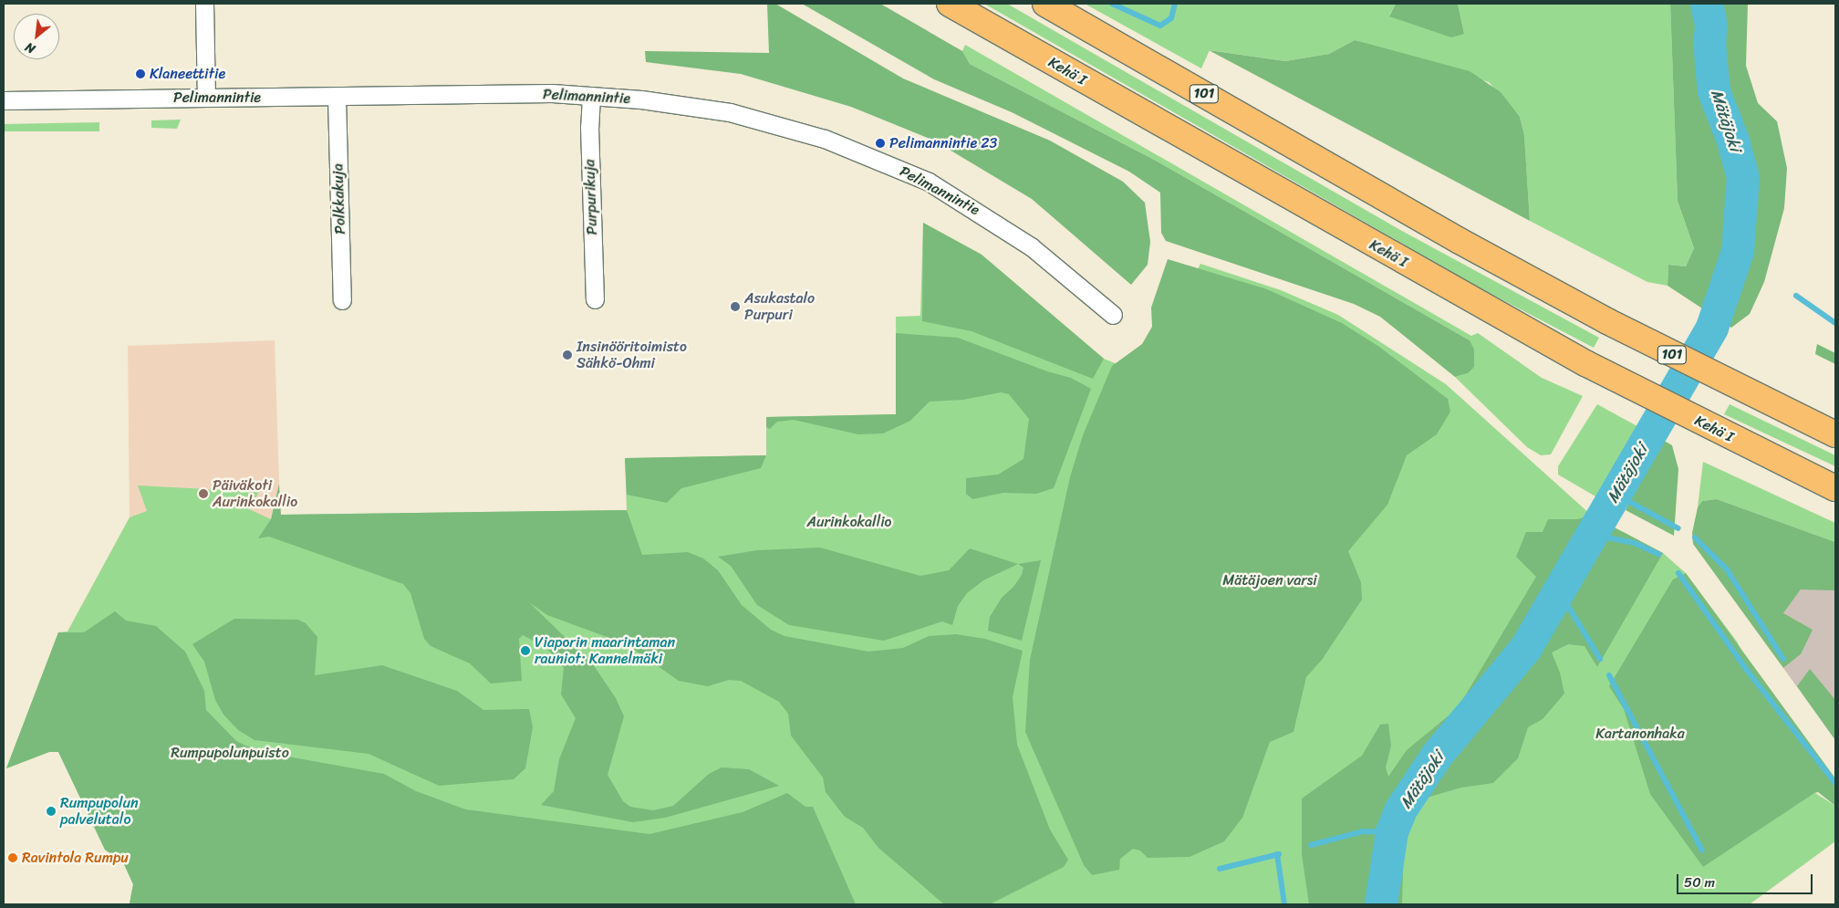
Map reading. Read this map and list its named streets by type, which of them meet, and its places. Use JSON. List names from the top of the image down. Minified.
{"streets":{"highway":["Kehä I","101"],"street":["Pelimannintie","Purpurikuja","Polkkakuja"]},"crossings":[["Pelimannintie","Purpurikuja"],["Pelimannintie","Polkkakuja"]],"water":["Mätäjoki"],"parks":["Aurinkokallio","Mätäjoen varsi","Kartanonhaka","Rumpupolunpuisto"],"places":["Klaneettitie","Pelimannintie 23","Asukastalo Purpuri","Insinööritoimisto Sähkö-Ohmi","Päiväkoti Aurinkokallio","Viaporin maarintaman rauniot: Kannelmäki","Rumpupolun palvelutalo","Ravintola Rumpu"],"scale_bar":"50 m","north":"bottom left"}
